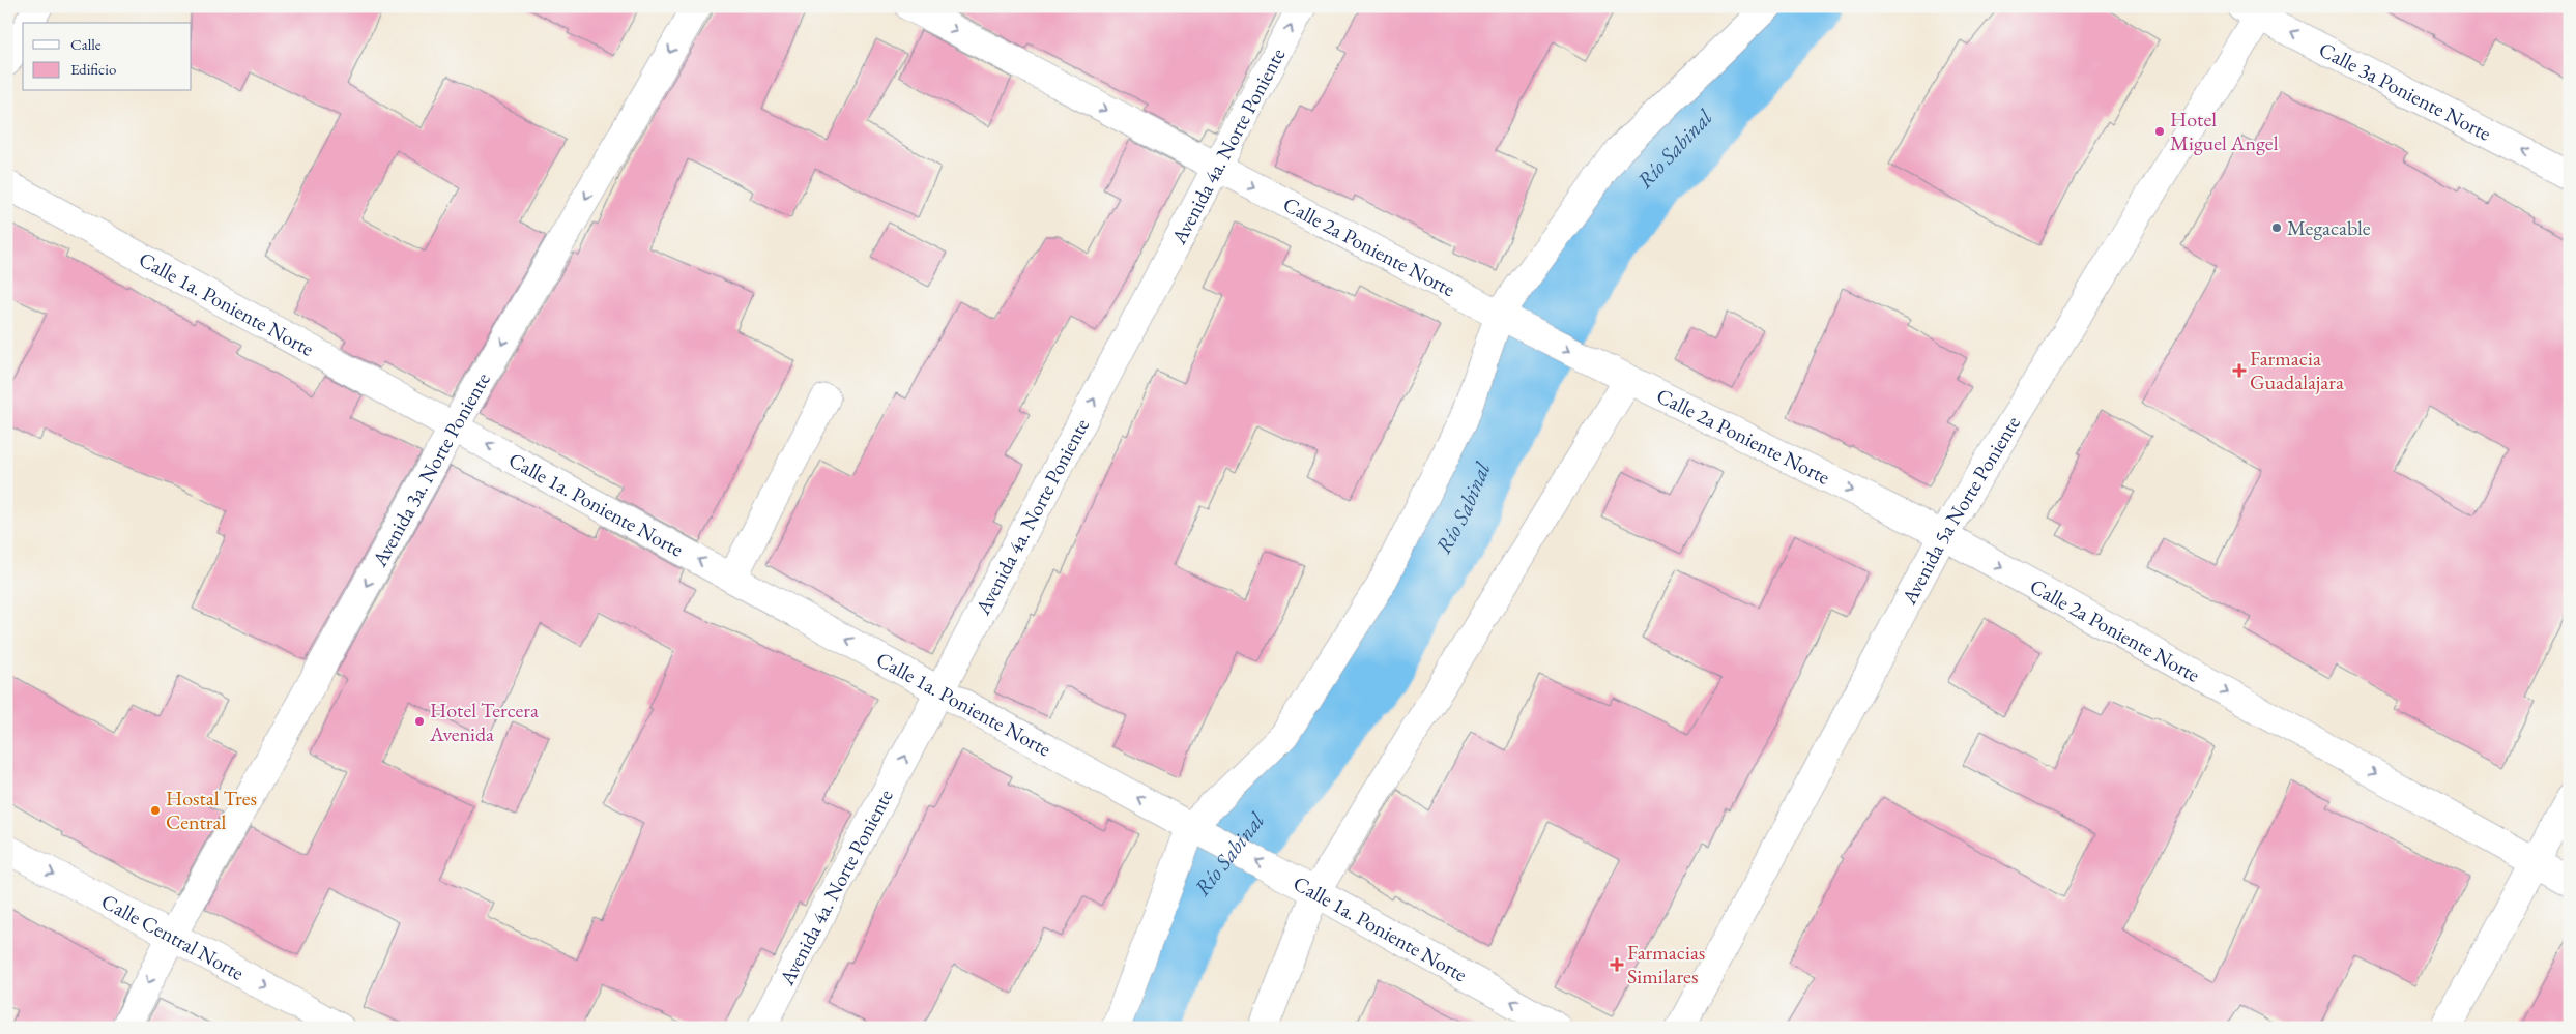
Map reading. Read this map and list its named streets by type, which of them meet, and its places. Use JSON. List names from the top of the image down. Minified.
{"streets":{"street":["Calle 3a Poniente Norte","Avenida 4a. Norte Poniente","Calle 2a Poniente Norte","Calle 1a. Poniente Norte","Avenida 3a. Norte Poniente","Avenida 5a Norte Poniente","Calle Central Norte"]},"crossings":[["Calle 3a Poniente Norte","Avenida 5a Norte Poniente"],["Avenida 4a. Norte Poniente","Calle 2a Poniente Norte"],["Avenida 4a. Norte Poniente","Calle 1a. Poniente Norte"],["Calle 2a Poniente Norte","Avenida 5a Norte Poniente"],["Calle 1a. Poniente Norte","Avenida 3a. Norte Poniente"],["Avenida 3a. Norte Poniente","Calle Central Norte"]],"one_way":["Calle 3a Poniente Norte","Avenida 4a. Norte Poniente","Calle 2a Poniente Norte","Calle 1a. Poniente Norte","Avenida 3a. Norte Poniente","Calle Central Norte"],"water":["Río Sabinal"],"places":{"other":["Hotel Miguel Angel","Megacable","Hotel Tercera Avenida","Hostal Tres Central"],"health":["Farmacia Guadalajara","Farmacias Similares"]},"legend":["Calle","Edificio"]}
